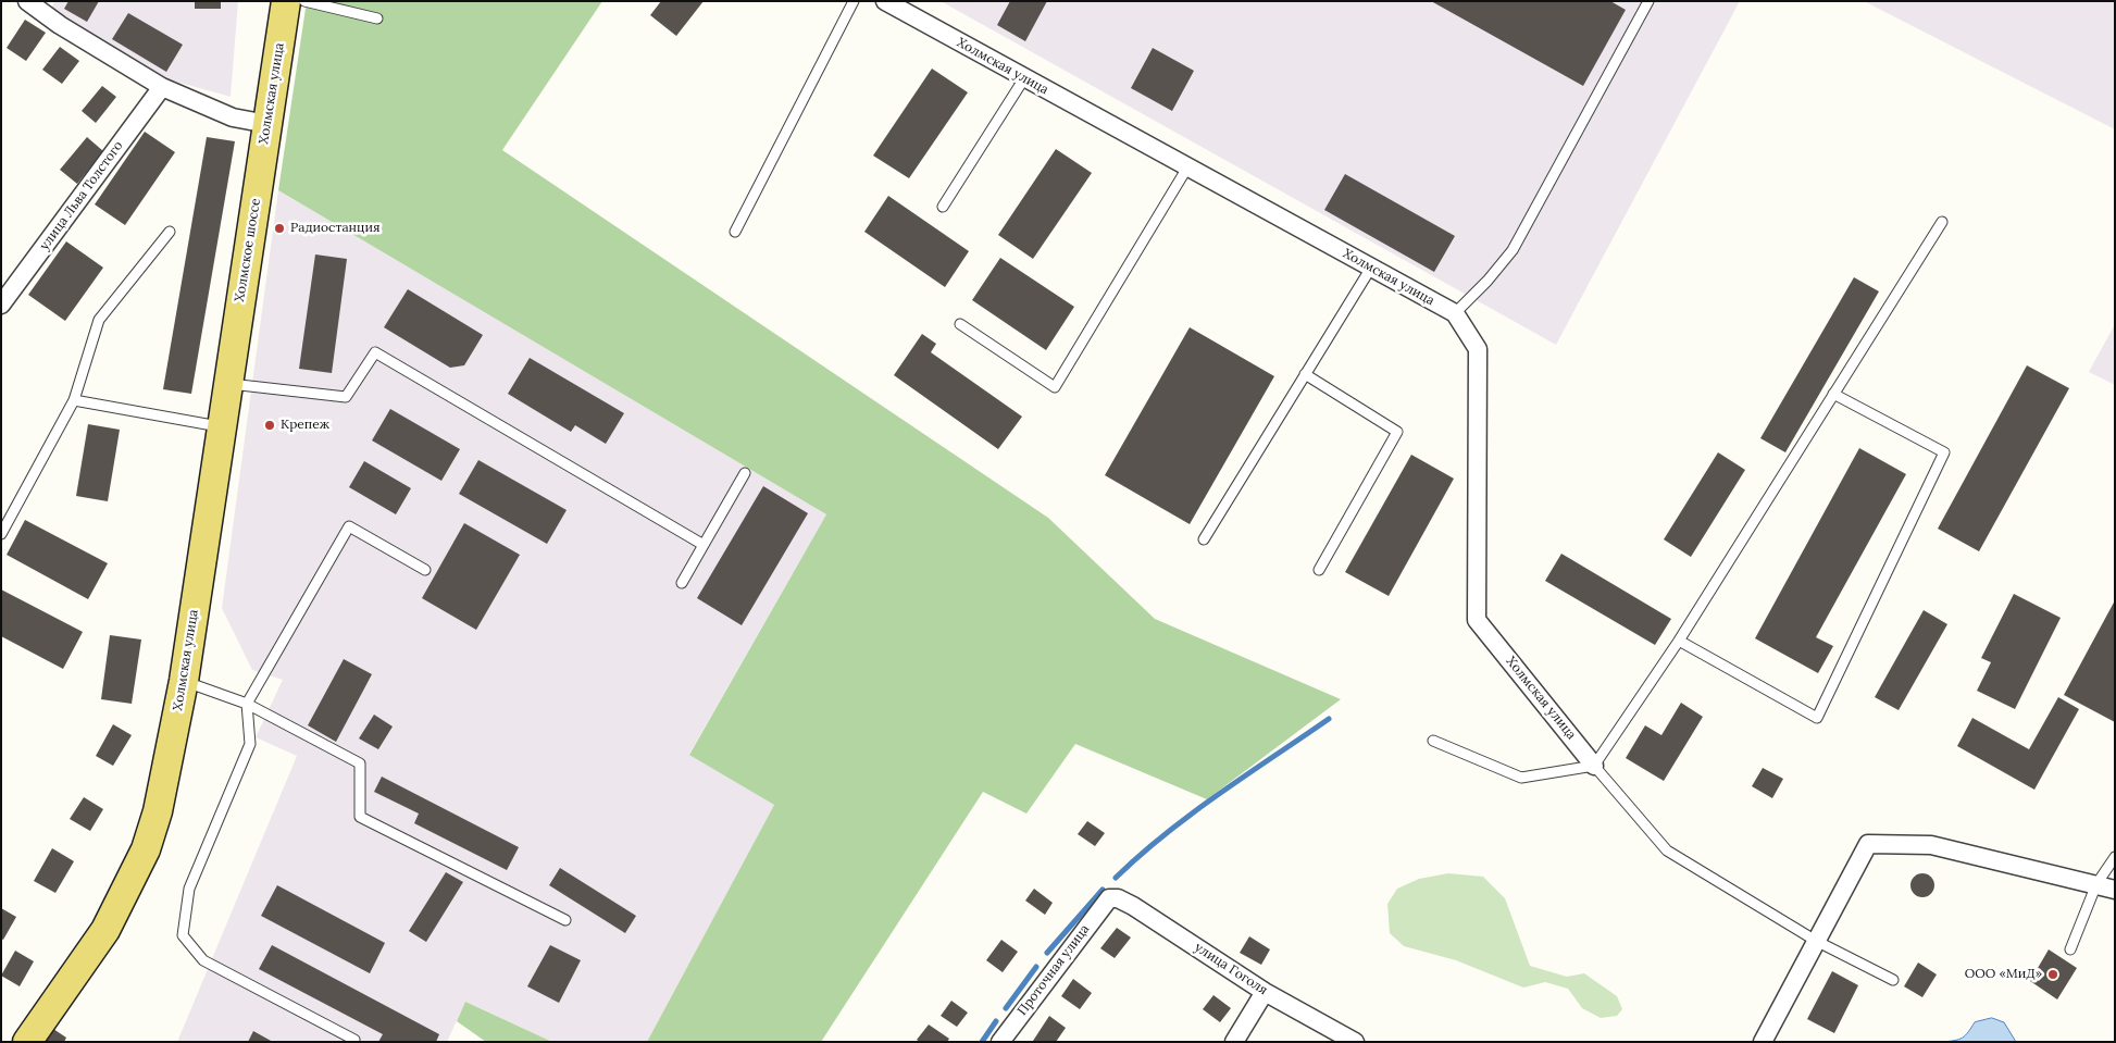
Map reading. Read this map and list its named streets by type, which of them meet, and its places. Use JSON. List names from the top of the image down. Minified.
{"streets":{"main road":["Холмская улица","Холмское шоссе"],"street":["улица Льва Толстого","улица Гоголя","Проточная улица"]},"crossings":[["Холмская улица","Холмское шоссе"],["улица Гоголя","Проточная улица"]],"places":["Радиостанция","Крепеж","ООО «МиД»"]}
